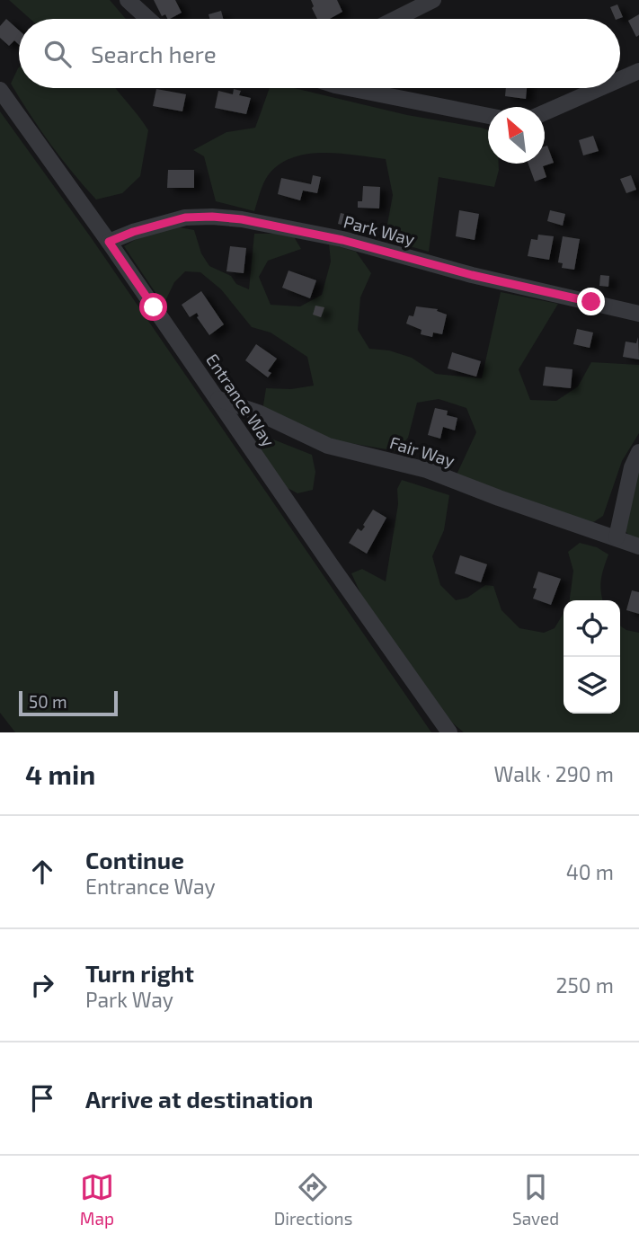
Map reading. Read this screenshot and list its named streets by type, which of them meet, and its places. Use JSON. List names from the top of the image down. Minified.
{"streets":{"street":["Park Way","Entrance Way","Fair Way"]},"crossings":[["Park Way","Entrance Way"],["Entrance Way","Fair Way"]],"scale_bar":"50 m","north":"top left","page":{"search":"Search here","scale":"50 m","heading":["4 min","Walk · 290 m"],"list":[["Continue","Entrance Way","40 m"],["Turn right","Park Way","250 m"],"Arrive at destination"],"nav":["Map","Directions","Saved"]}}
